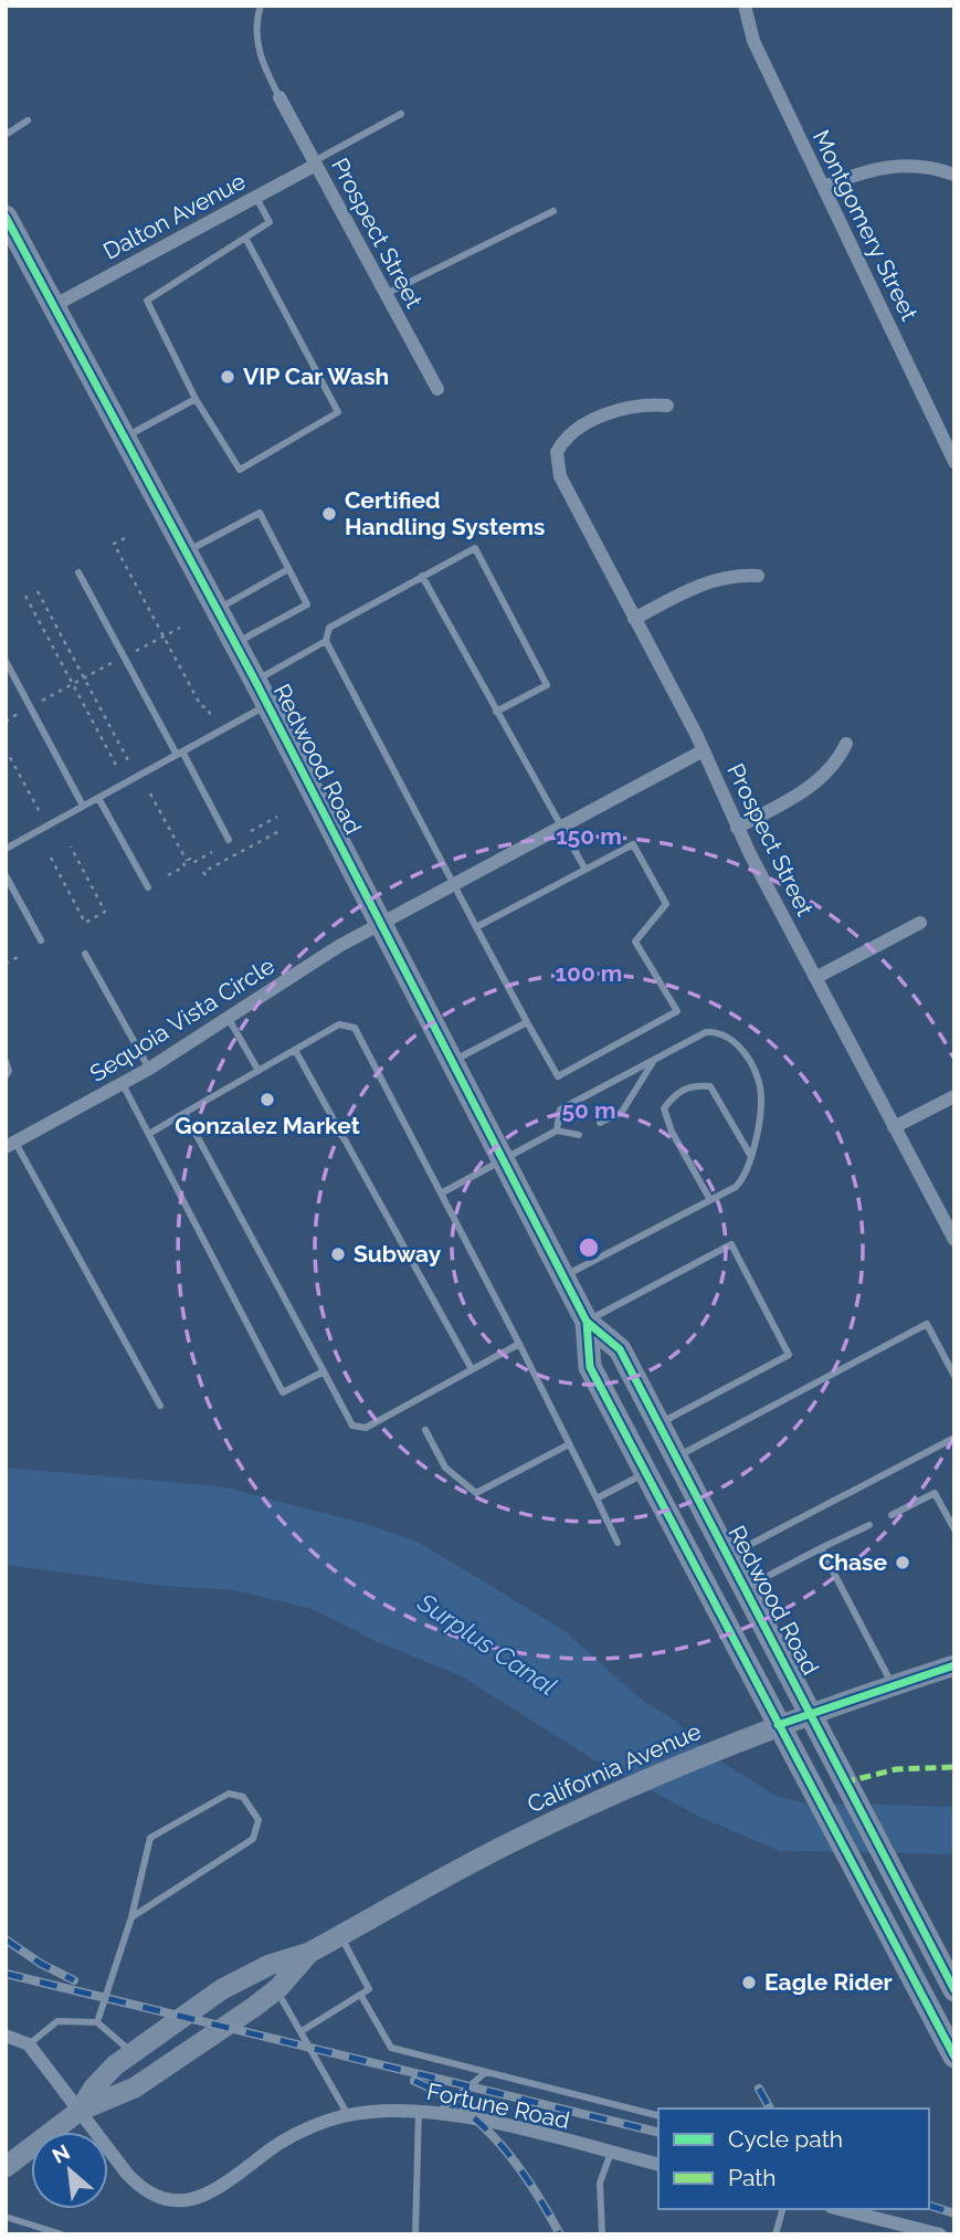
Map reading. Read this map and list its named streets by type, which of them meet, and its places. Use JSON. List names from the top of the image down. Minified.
{"streets":{"main road":["Redwood Road","California Avenue"],"street":["Dalton Avenue","Montgomery Street","Prospect Street","Sequoia Vista Circle","Fortune Road"]},"crossings":[["Dalton Avenue","Prospect Street"],["Dalton Avenue","Redwood Road"],["Prospect Street","Sequoia Vista Circle"],["Redwood Road","Sequoia Vista Circle"],["Redwood Road","California Avenue"],["California Avenue","Fortune Road"]],"water":["Surplus Canal"],"places":["VIP Car Wash","Certified Handling Systems","Gonzalez Market","Subway","Chase","Eagle Rider"],"legend":["Cycle path","Path"],"north":"top left","rings":["150 m","100 m","50 m"]}
